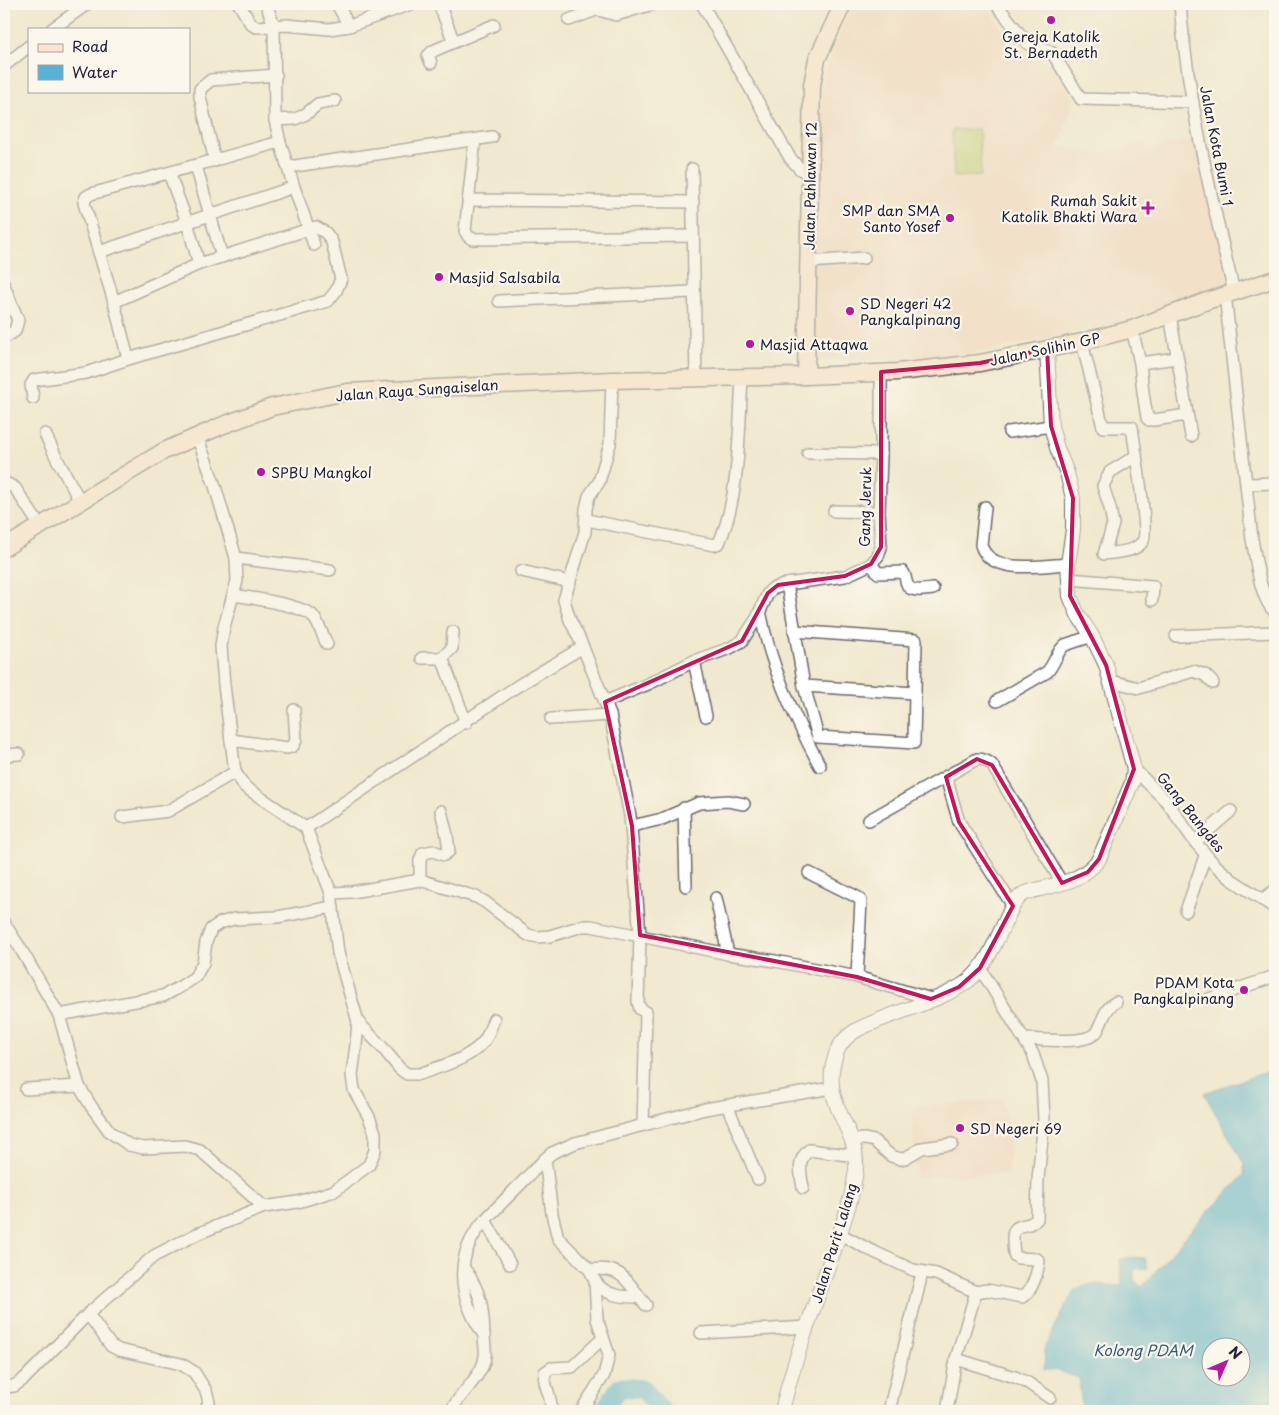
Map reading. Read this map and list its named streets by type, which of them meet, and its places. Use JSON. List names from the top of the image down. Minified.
{"streets":{"main road":["Jalan Pahlawan 12","Jalan Solihin GP","Jalan Raya Sungaiselan"],"street":["Jalan Kota Bumi 1","Gang Jeruk","Gang Bangdes","Jalan Parit Lalang"]},"crossings":[["Jalan Kota Bumi 1","Jalan Solihin GP"],["Jalan Pahlawan 12","Jalan Solihin GP"],["Jalan Pahlawan 12","Jalan Raya Sungaiselan"],["Jalan Solihin GP","Jalan Raya Sungaiselan"],["Jalan Solihin GP","Gang Jeruk"],["Jalan Solihin GP","Jalan Parit Lalang"],["Gang Bangdes","Jalan Parit Lalang"]],"water":["Kolong PDAM"],"places":{"other":["Gereja Katolik St. Bernadeth","SMP dan SMA Santo Yosef","Masjid Salsabila","SD Negeri 42 Pangkalpinang","Masjid Attaqwa","SPBU Mangkol","PDAM Kota Pangkalpinang","SD Negeri 69"],"health":["Rumah Sakit Katolik Bhakti Wara"]},"legend":["Road","Water"],"north":"top right"}
